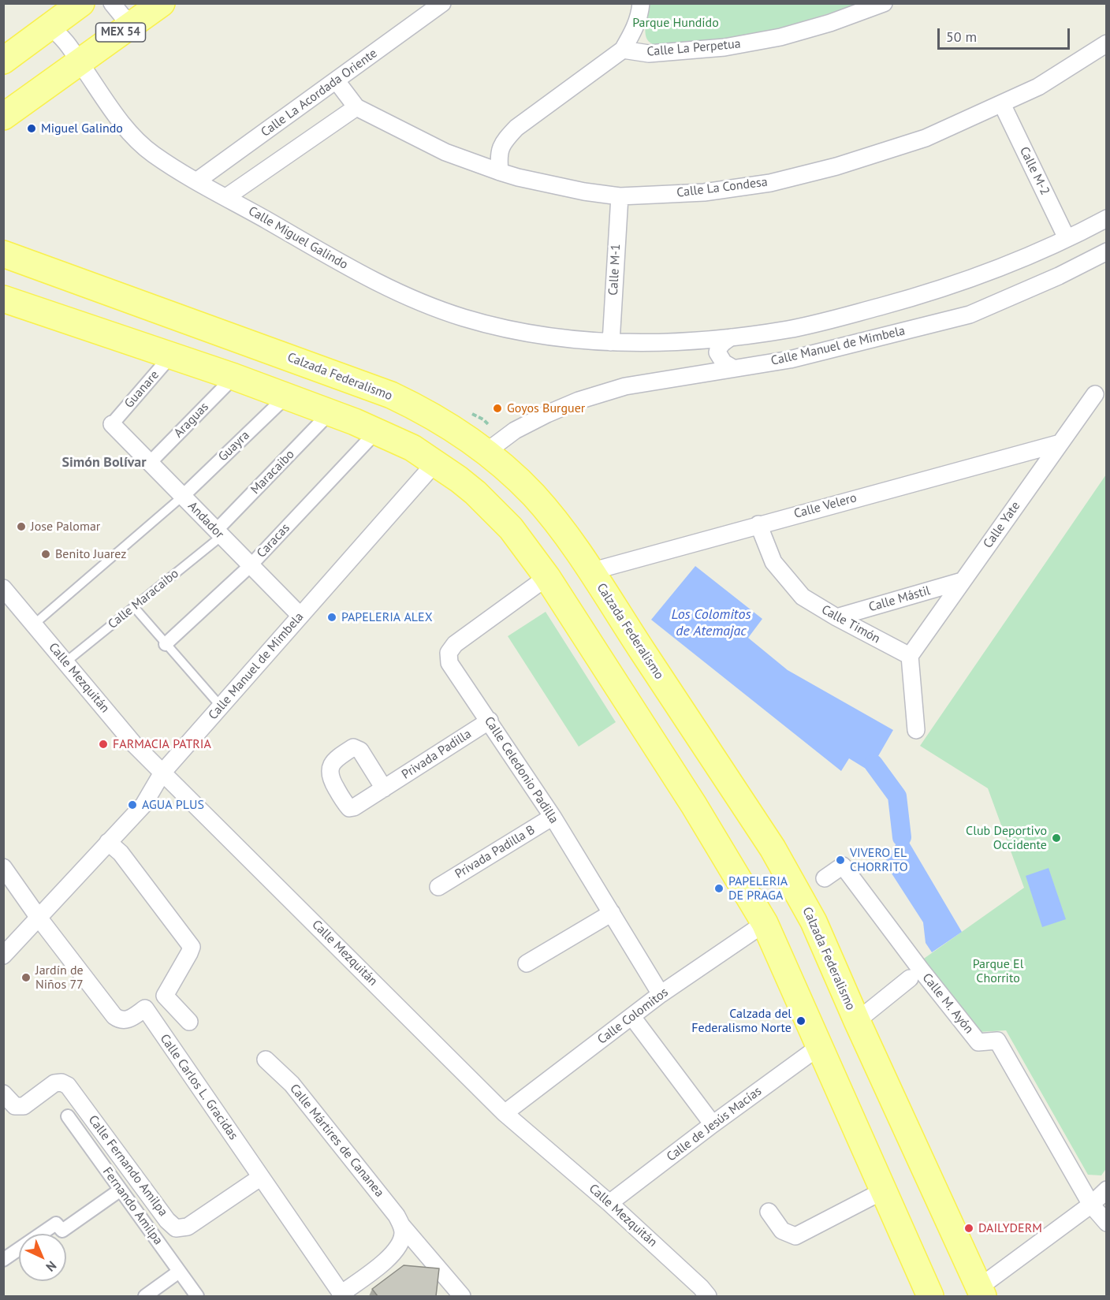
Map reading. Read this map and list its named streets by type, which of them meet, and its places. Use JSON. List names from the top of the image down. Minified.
{"streets":{"main road":["MEX 54","Calzada Federalismo"],"street":["Calle La Perpetua","Calle La Acordada Oriente","Calle M-2","Calle La Condesa","Calle Miguel Galindo","Calle M-1","Calle Manuel de Mimbela","Guanare","Araguas","Guayra","Maracaibo","Calle Velero","Andador","Calle Yate","Caracas","Calle Mástil","Calle Timón","Calle Mezquitán","Privada Padilla","Calle Celedonio Padilla","Privada Padilla B","Calle M. Ayón","Calle Colomitos","Calle Carlos L. Gracidas","Calle de Jesús Macías","Calle Mártires de Cananea","Calle Fernando Amilpa","Fernando Amilpa"],"lane":["Calle Maracaibo"]},"crossings":[["MEX 54","Calle Miguel Galindo"],["Calle La Acordada Oriente","Calle La Condesa"],["Calle La Acordada Oriente","Calle Miguel Galindo"],["Calle M-2","Calle La Condesa"],["Calle La Condesa","Calle M-1"],["Calle Miguel Galindo","Calle M-1"],["Calle Manuel de Mimbela","Calzada Federalismo"],["Calle Manuel de Mimbela","Andador"],["Calle Manuel de Mimbela","Calle Mezquitán"],["Calle Manuel de Mimbela","Calle Carlos L. Gracidas"],["Calzada Federalismo","Calle Velero"],["Calzada Federalismo","Calle M. Ayón"],["Guanare","Andador"],["Araguas","Andador"],["Guayra","Andador"],["Maracaibo","Andador"],["Maracaibo","Calle Maracaibo"],["Calle Velero","Calle Yate"],["Calle Velero","Calle Timón"],["Andador","Caracas"],["Andador","Calle Maracaibo"],["Calle Yate","Calle Mástil"],["Calle Yate","Calle Timón"],["Calle Maracaibo","Calle Mezquitán"],["Calle Mástil","Calle Timón"],["Calle Mezquitán","Calle Colomitos"],["Calle Mezquitán","Calle de Jesús Macías"],["Privada Padilla","Calle Celedonio Padilla"],["Calle Celedonio Padilla","Privada Padilla B"],["Calle Celedonio Padilla","Calle Colomitos"],["Calle Carlos L. Gracidas","Calle Fernando Amilpa"]],"districts":["Simón Bolívar"],"water":["Los Colomitos de Atemajac"],"parks":["Parque Hundido","Parque El Chorrito"],"places":["Miguel Galindo","Goyos Burguer","Jose Palomar","Benito Juarez","PAPELERIA ALEX","FARMACIA PATRIA","AGUA PLUS","Club Deportivo Occidente","VIVERO EL CHORRITO","PAPELERIA DE PRAGA","Jardín de Niños 77","Calzada del Federalismo Norte","DAILYDERM"],"scale_bar":"50 m","north":"bottom right"}
